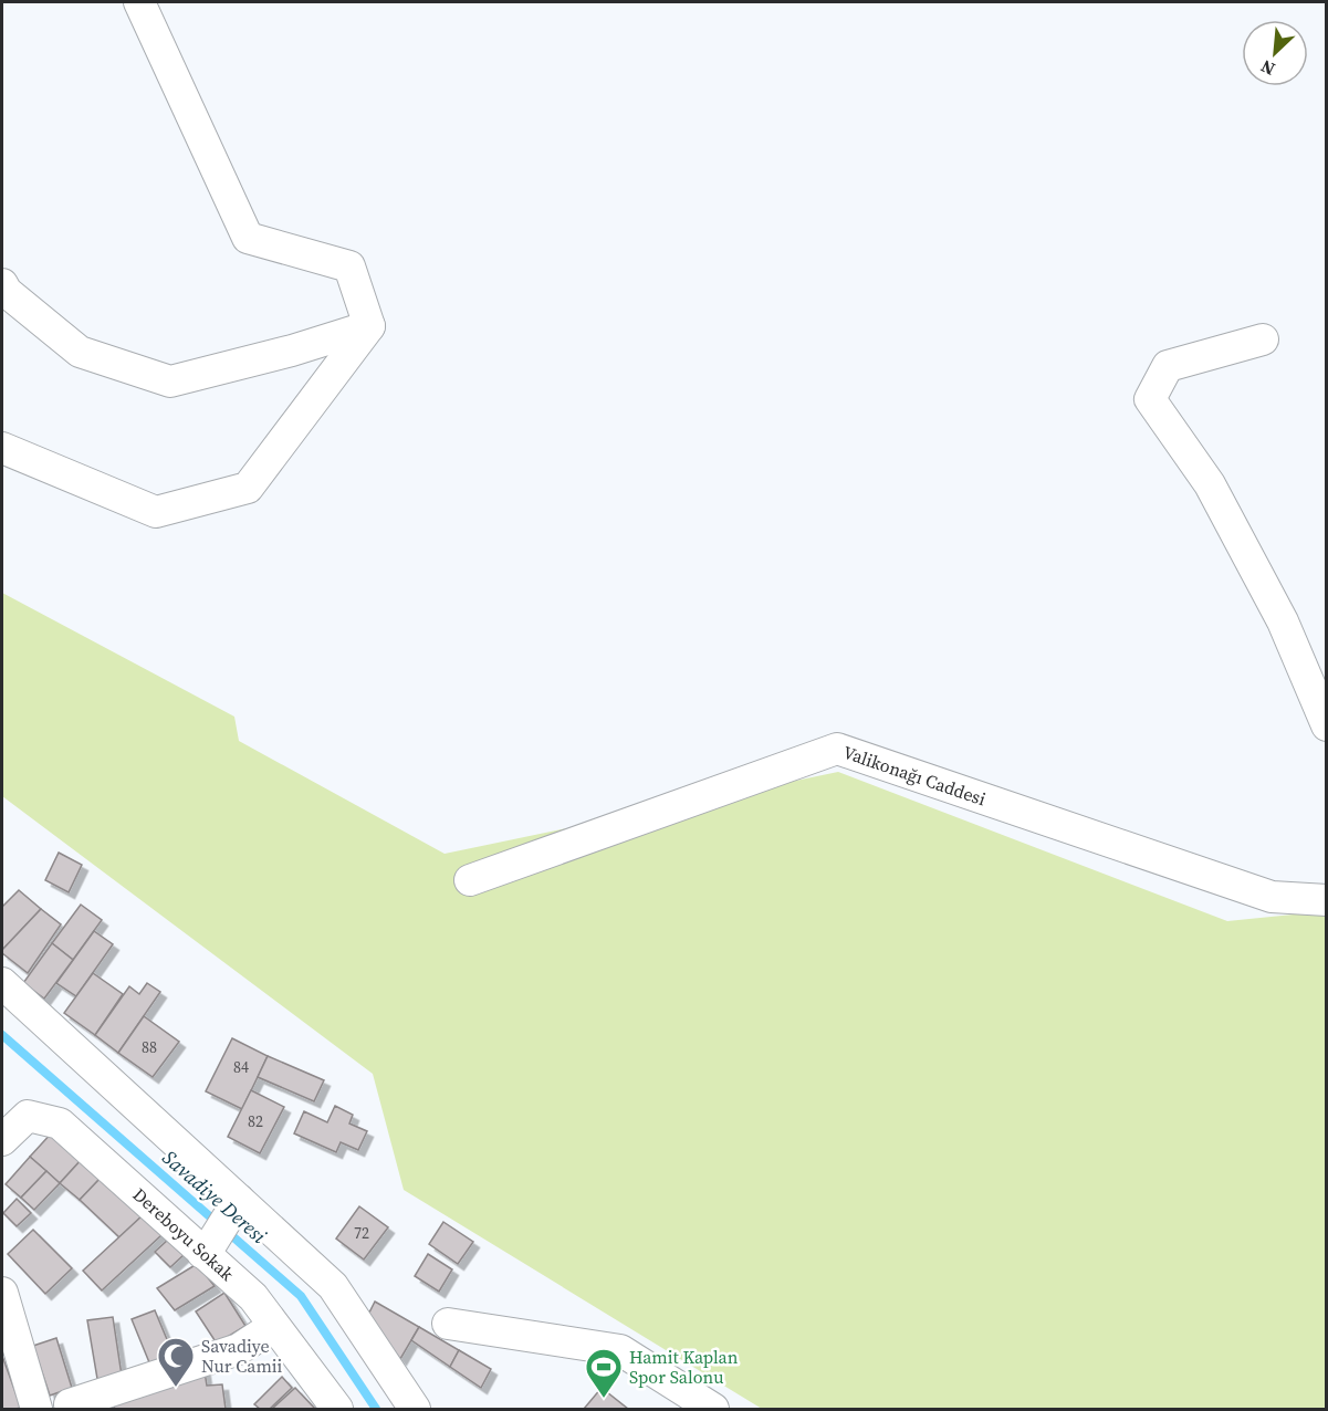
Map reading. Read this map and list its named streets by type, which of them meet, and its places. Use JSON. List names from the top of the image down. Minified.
{"streets":{"street":["Valikonağı Caddesi","Dereboyu Sokak"]},"water":["Savadiye Deresi"],"places":{"mosque":["Savadiye Nur Camii"],"sports":["Hamit Kaplan Spor Salonu"]},"house_numbers":["88","84","82","72"],"north":"bottom left"}
